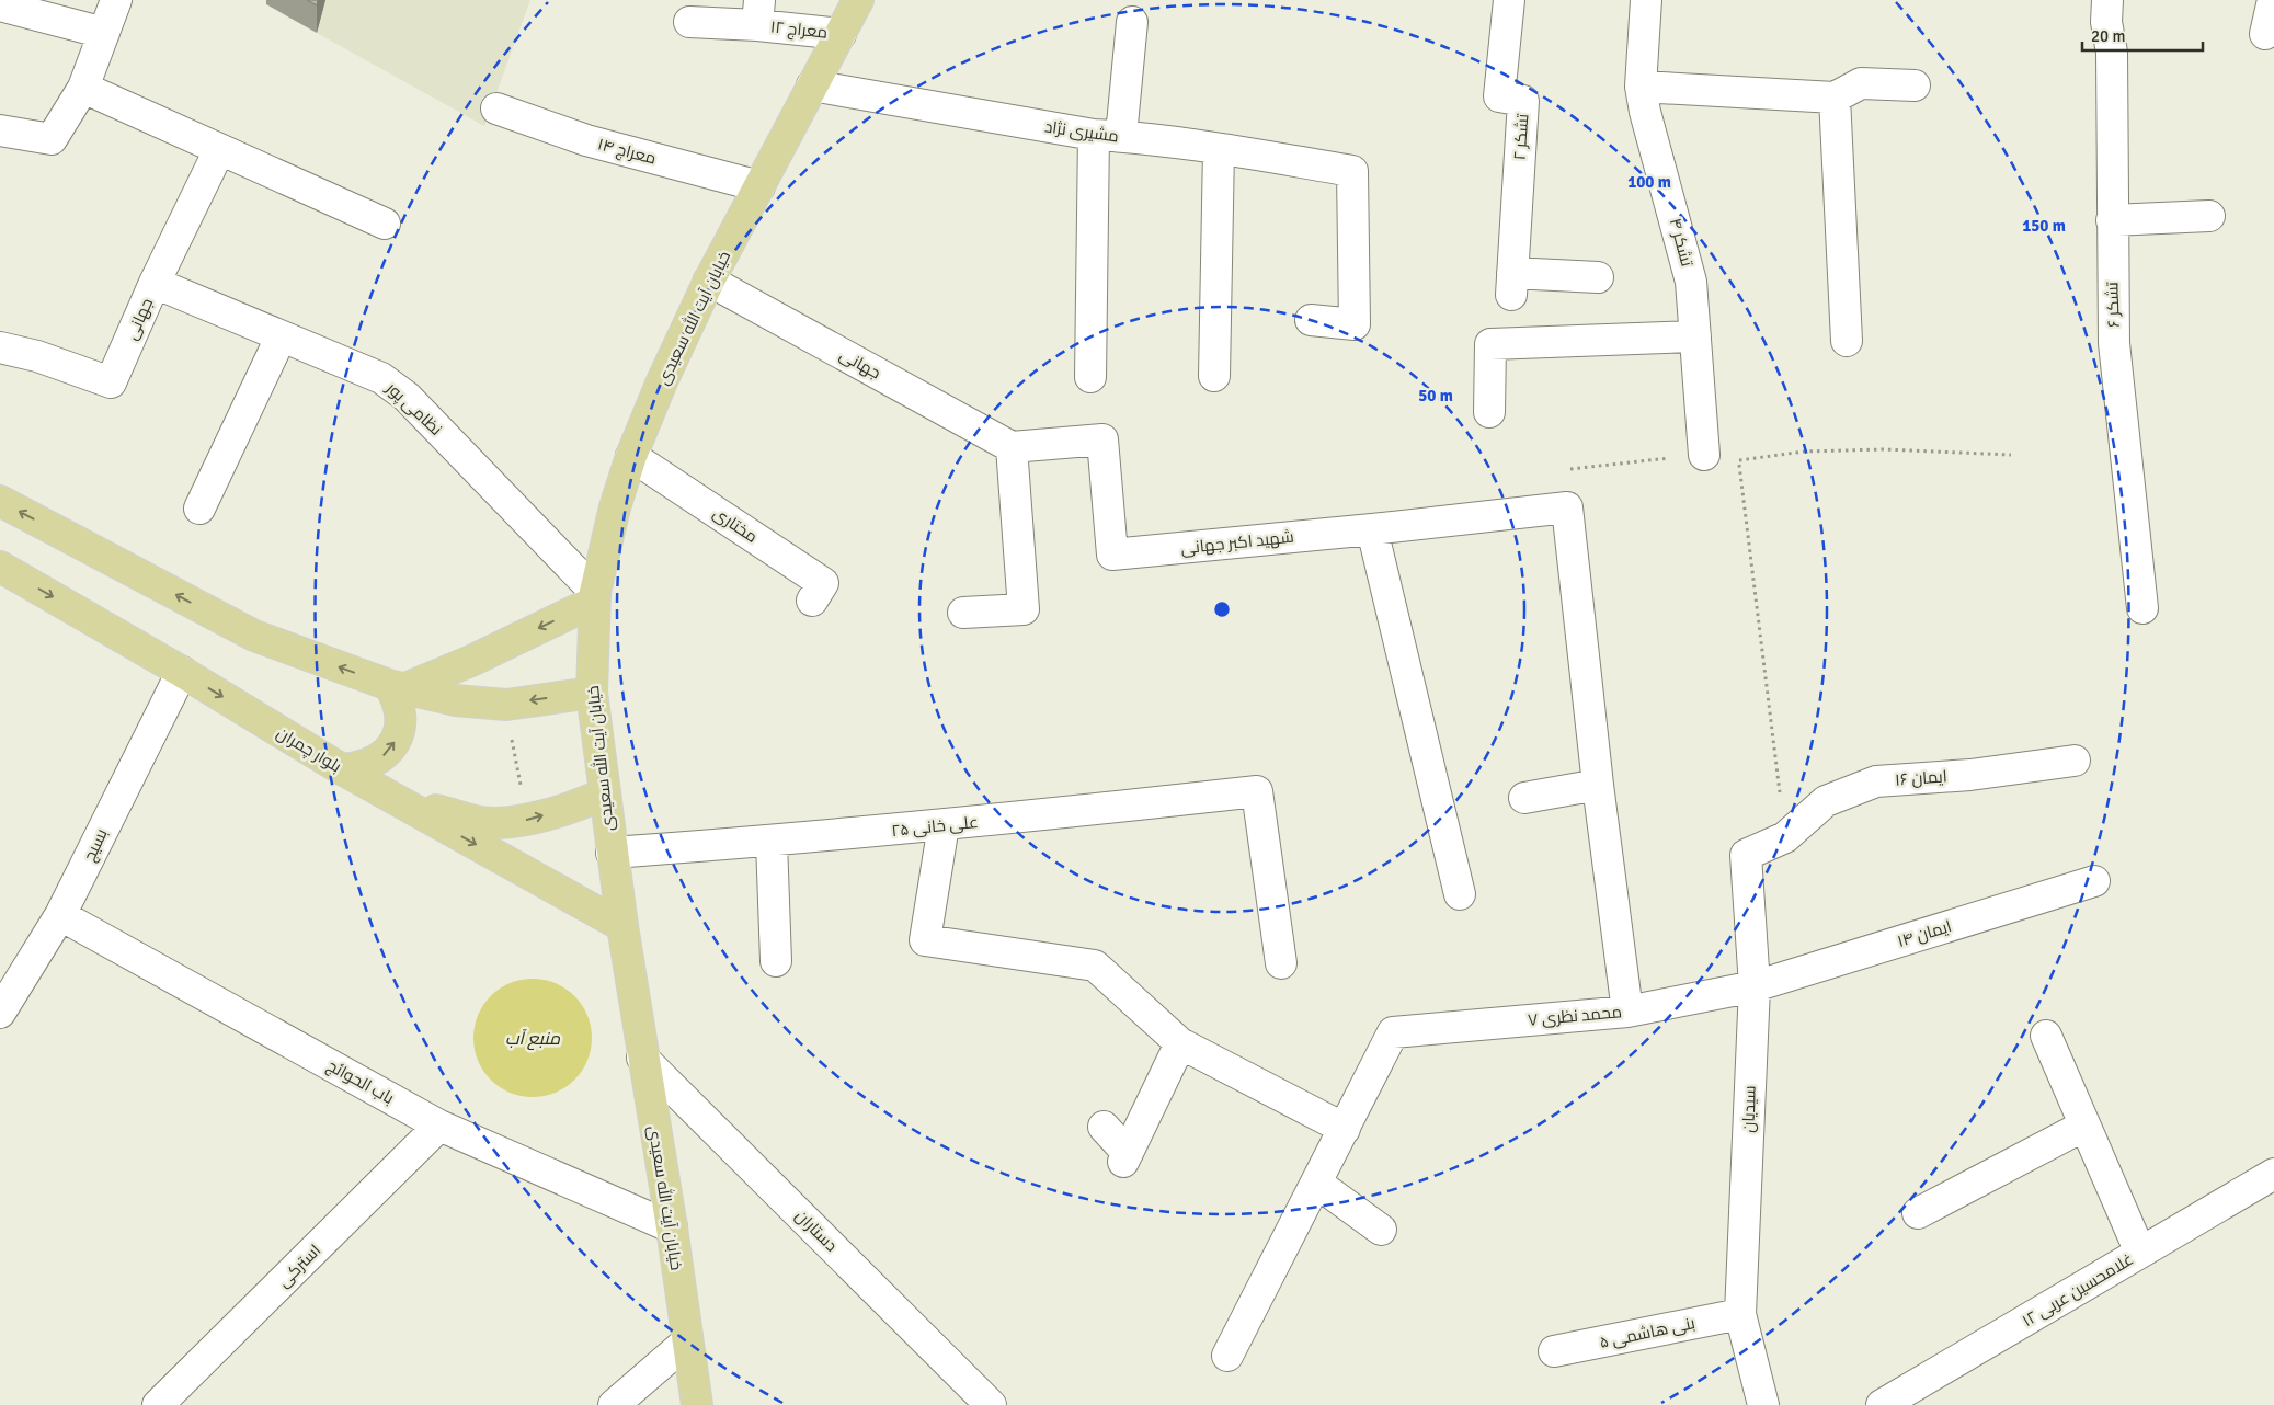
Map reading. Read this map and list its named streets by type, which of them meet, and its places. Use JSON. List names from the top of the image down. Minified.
{"streets":{"main road":["خیابان آیت الله سعیدی","بلوار چمران"],"street":["معراج ۱۲","مشیری نژاد","تشکر ۲","معراج ۱۴","تشکر ۴","تشکر ۶","جهانی","نظامی پور","مختاری","شهید اکبر جهانی","ایمان ۱۶","علی خانی ۲۵","بسیج","ایمان ۱۴","محمد نظری ۷","باب الحوائج","سیدیان","دستاران","استرکی","غلامحسین عربی ۱۲","بنی هاشمی ۵"]},"crossings":[["معراج ۱۲","خیابان آیت الله سعیدی"],["مشیری نژاد","خیابان آیت الله سعیدی"],["معراج ۱۴","خیابان آیت الله سعیدی"],["خیابان آیت الله سعیدی","جهانی"],["خیابان آیت الله سعیدی","نظامی پور"],["خیابان آیت الله سعیدی","مختاری"],["خیابان آیت الله سعیدی","بلوار چمران"],["خیابان آیت الله سعیدی","علی خانی ۲۵"],["خیابان آیت الله سعیدی","باب الحوائج"],["خیابان آیت الله سعیدی","دستاران"],["جهانی","نظامی پور"],["جهانی","شهید اکبر جهانی"],["بلوار چمران","بسیج"],["ایمان ۱۶","سیدیان"],["بسیج","باب الحوائج"],["ایمان ۱۴","محمد نظری ۷"],["ایمان ۱۴","سیدیان"],["محمد نظری ۷","سیدیان"],["باب الحوائج","استرکی"],["سیدیان","بنی هاشمی ۵"]],"water":["منبع آب"],"scale_bar":"20 m","rings":["100 m","150 m","50 m"]}
